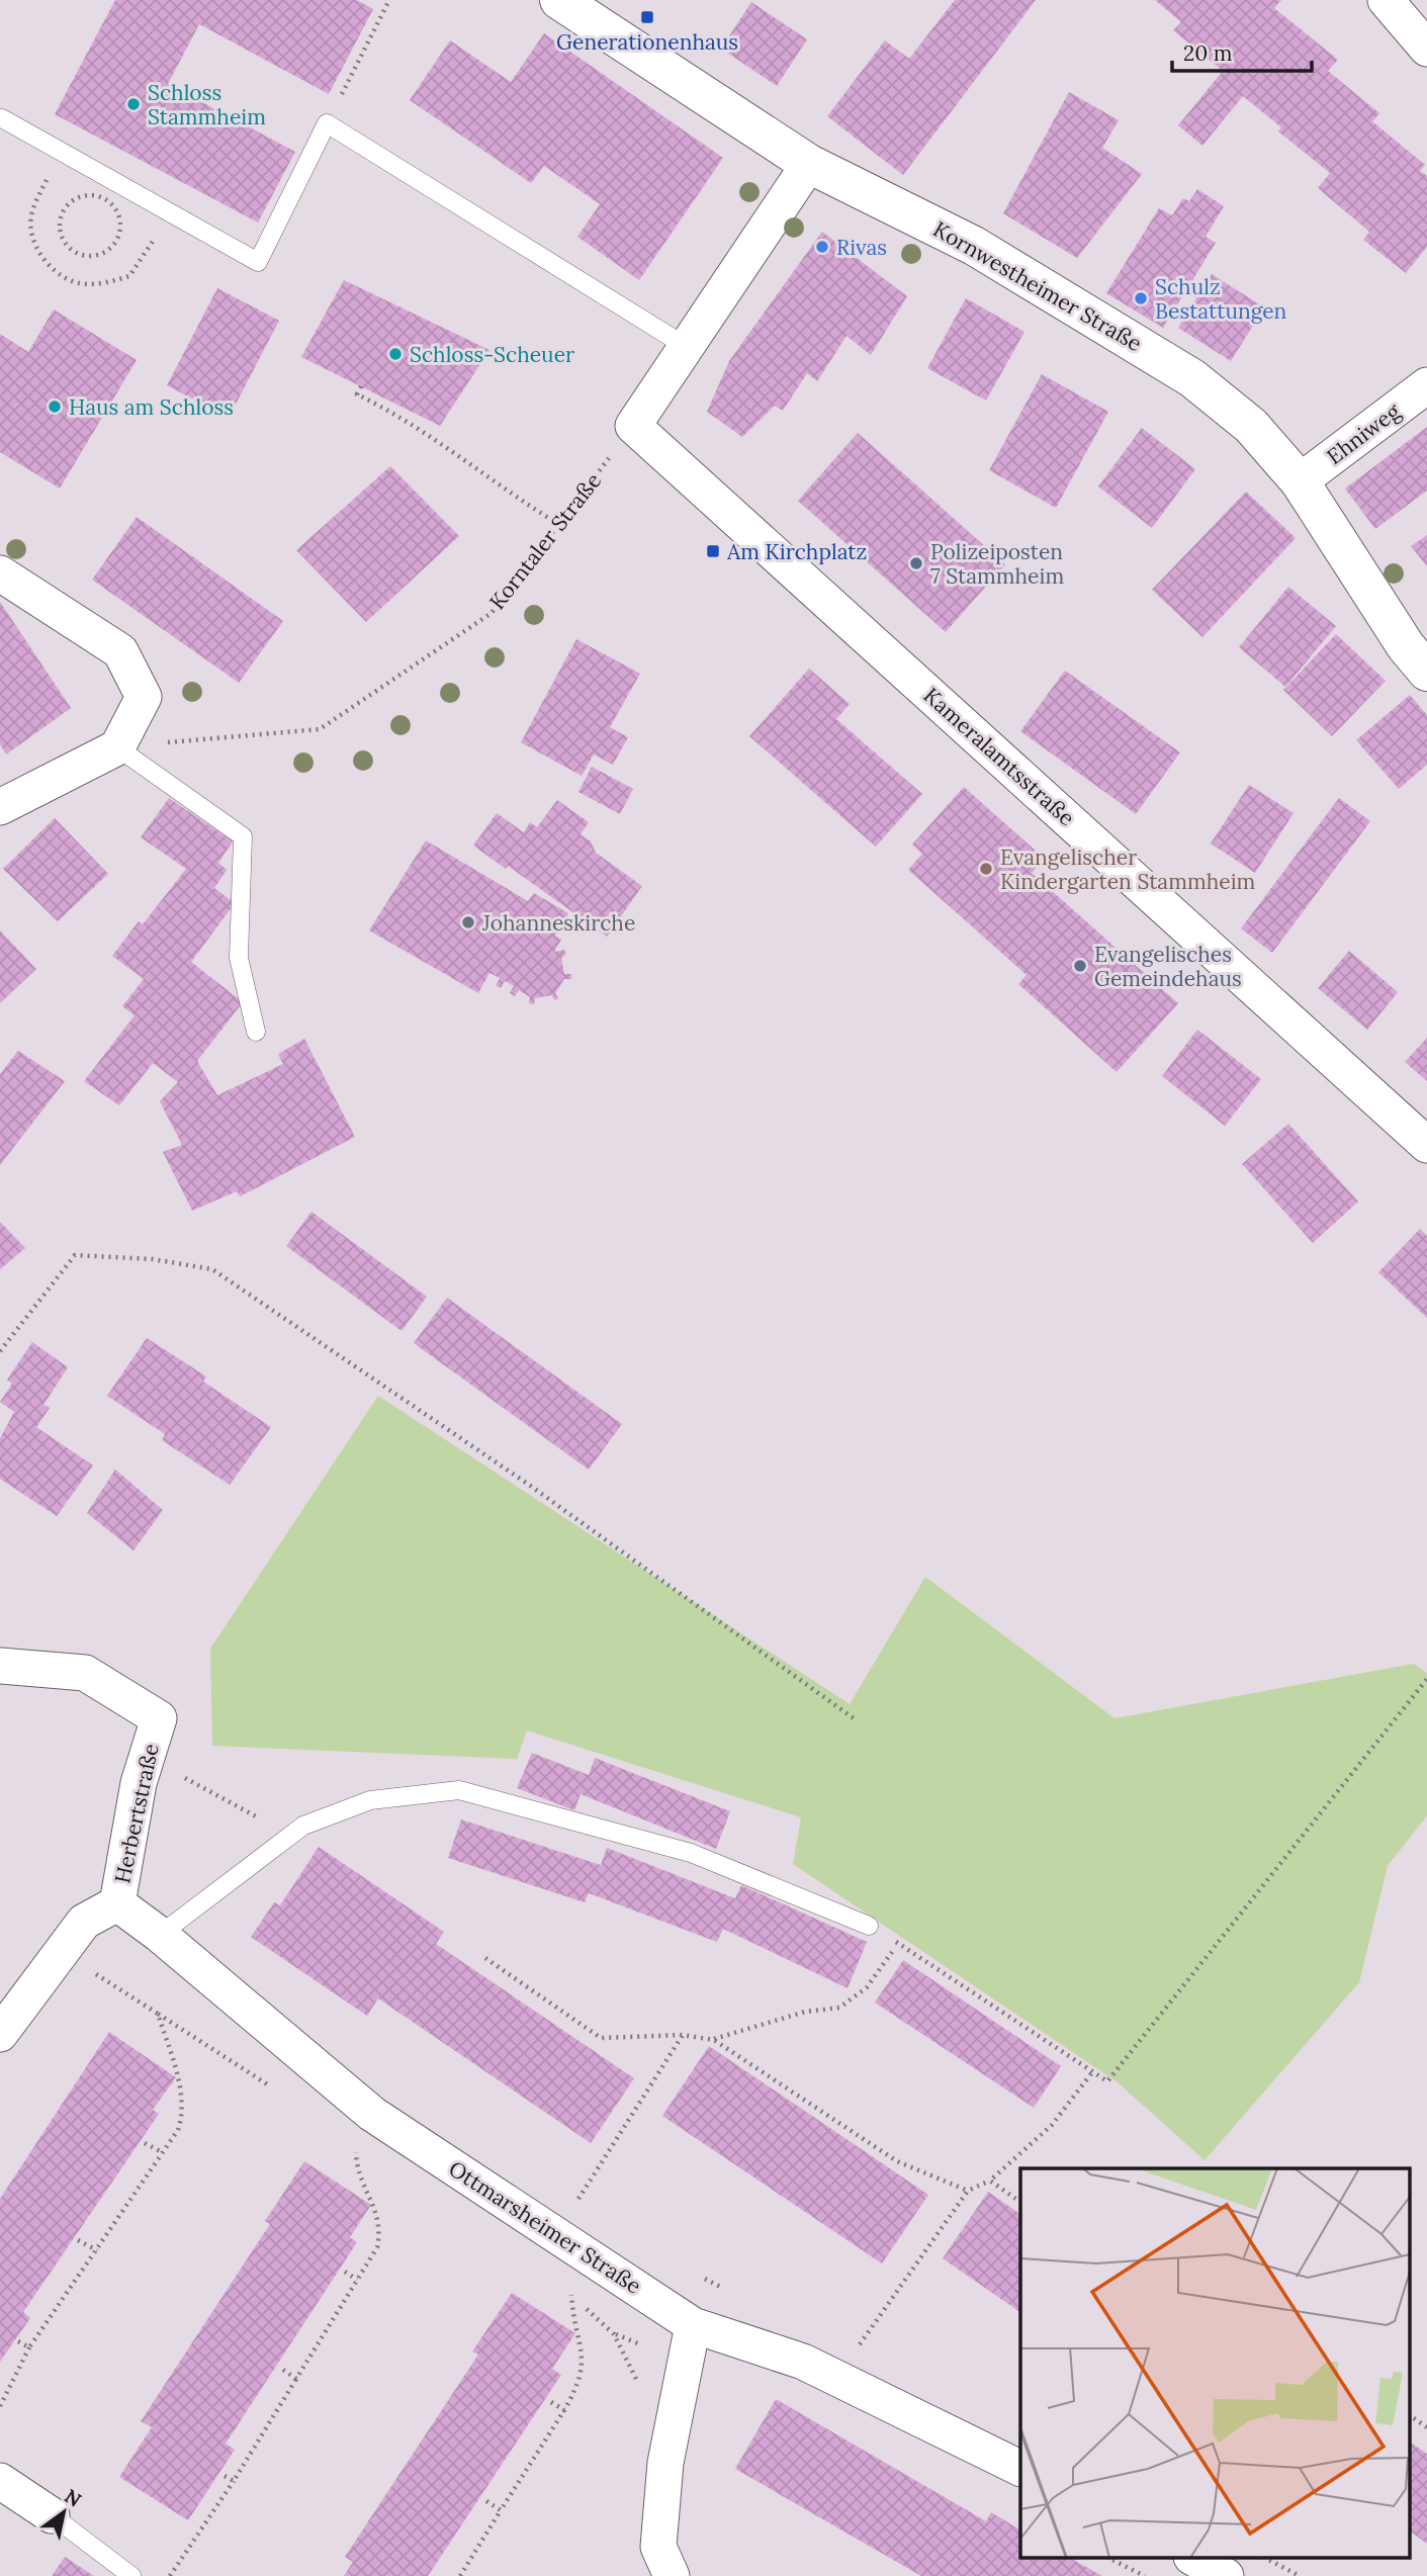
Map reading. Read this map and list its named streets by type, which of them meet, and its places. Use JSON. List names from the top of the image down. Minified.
{"streets":{"street":["Kornwestheimer Straße","Ehniweg","Kameralamtsstraße","Herbertstraße","Ottmarsheimer Straße"],"path":["Korntaler Straße"]},"crossings":[["Kornwestheimer Straße","Ehniweg"],["Korntaler Straße","Kameralamtsstraße"],["Herbertstraße","Ottmarsheimer Straße"]],"places":{"transit":["Generationenhaus","Am Kirchplatz"],"other":["Schloss Stammheim","Rivas","Schulz Bestattungen","Schloss-Scheuer","Haus am Schloss","Polizeiposten 7 Stammheim","Evangelischer Kindergarten Stammheim","Johanneskirche","Evangelisches Gemeindehaus"]},"scale_bar":"20 m","north":"top right"}
